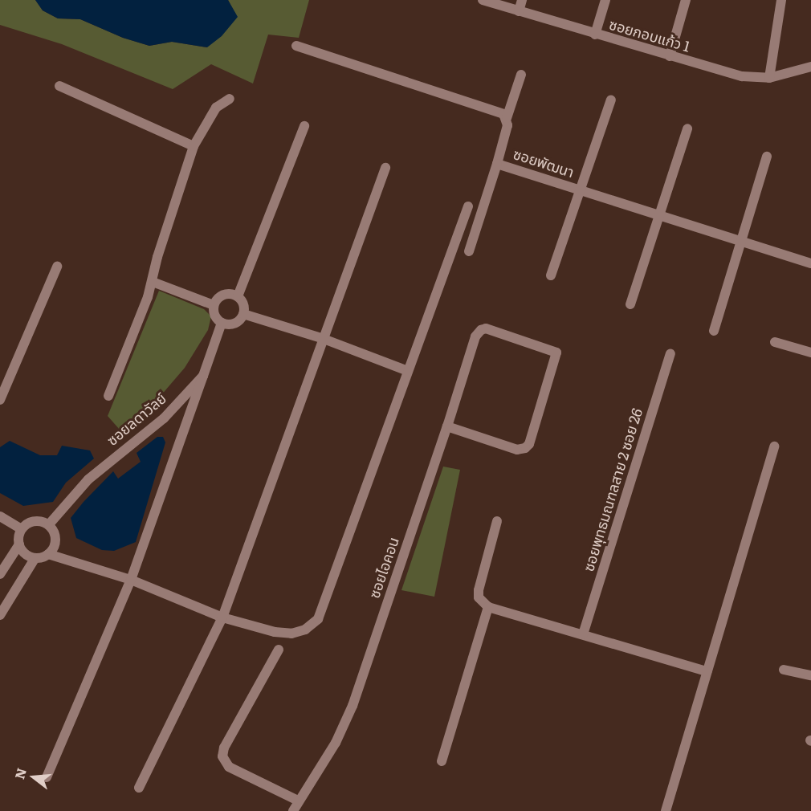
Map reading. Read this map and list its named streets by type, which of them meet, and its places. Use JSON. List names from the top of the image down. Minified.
{"streets":{"street":["ซอยกอบแก้ว 1","ซอยพัฒนา","ซอยลดาวัลย์","ซอยพุทธมณฑลสาย 2 ซอย 26","ซอยไอคอน"]},"north":"left"}
